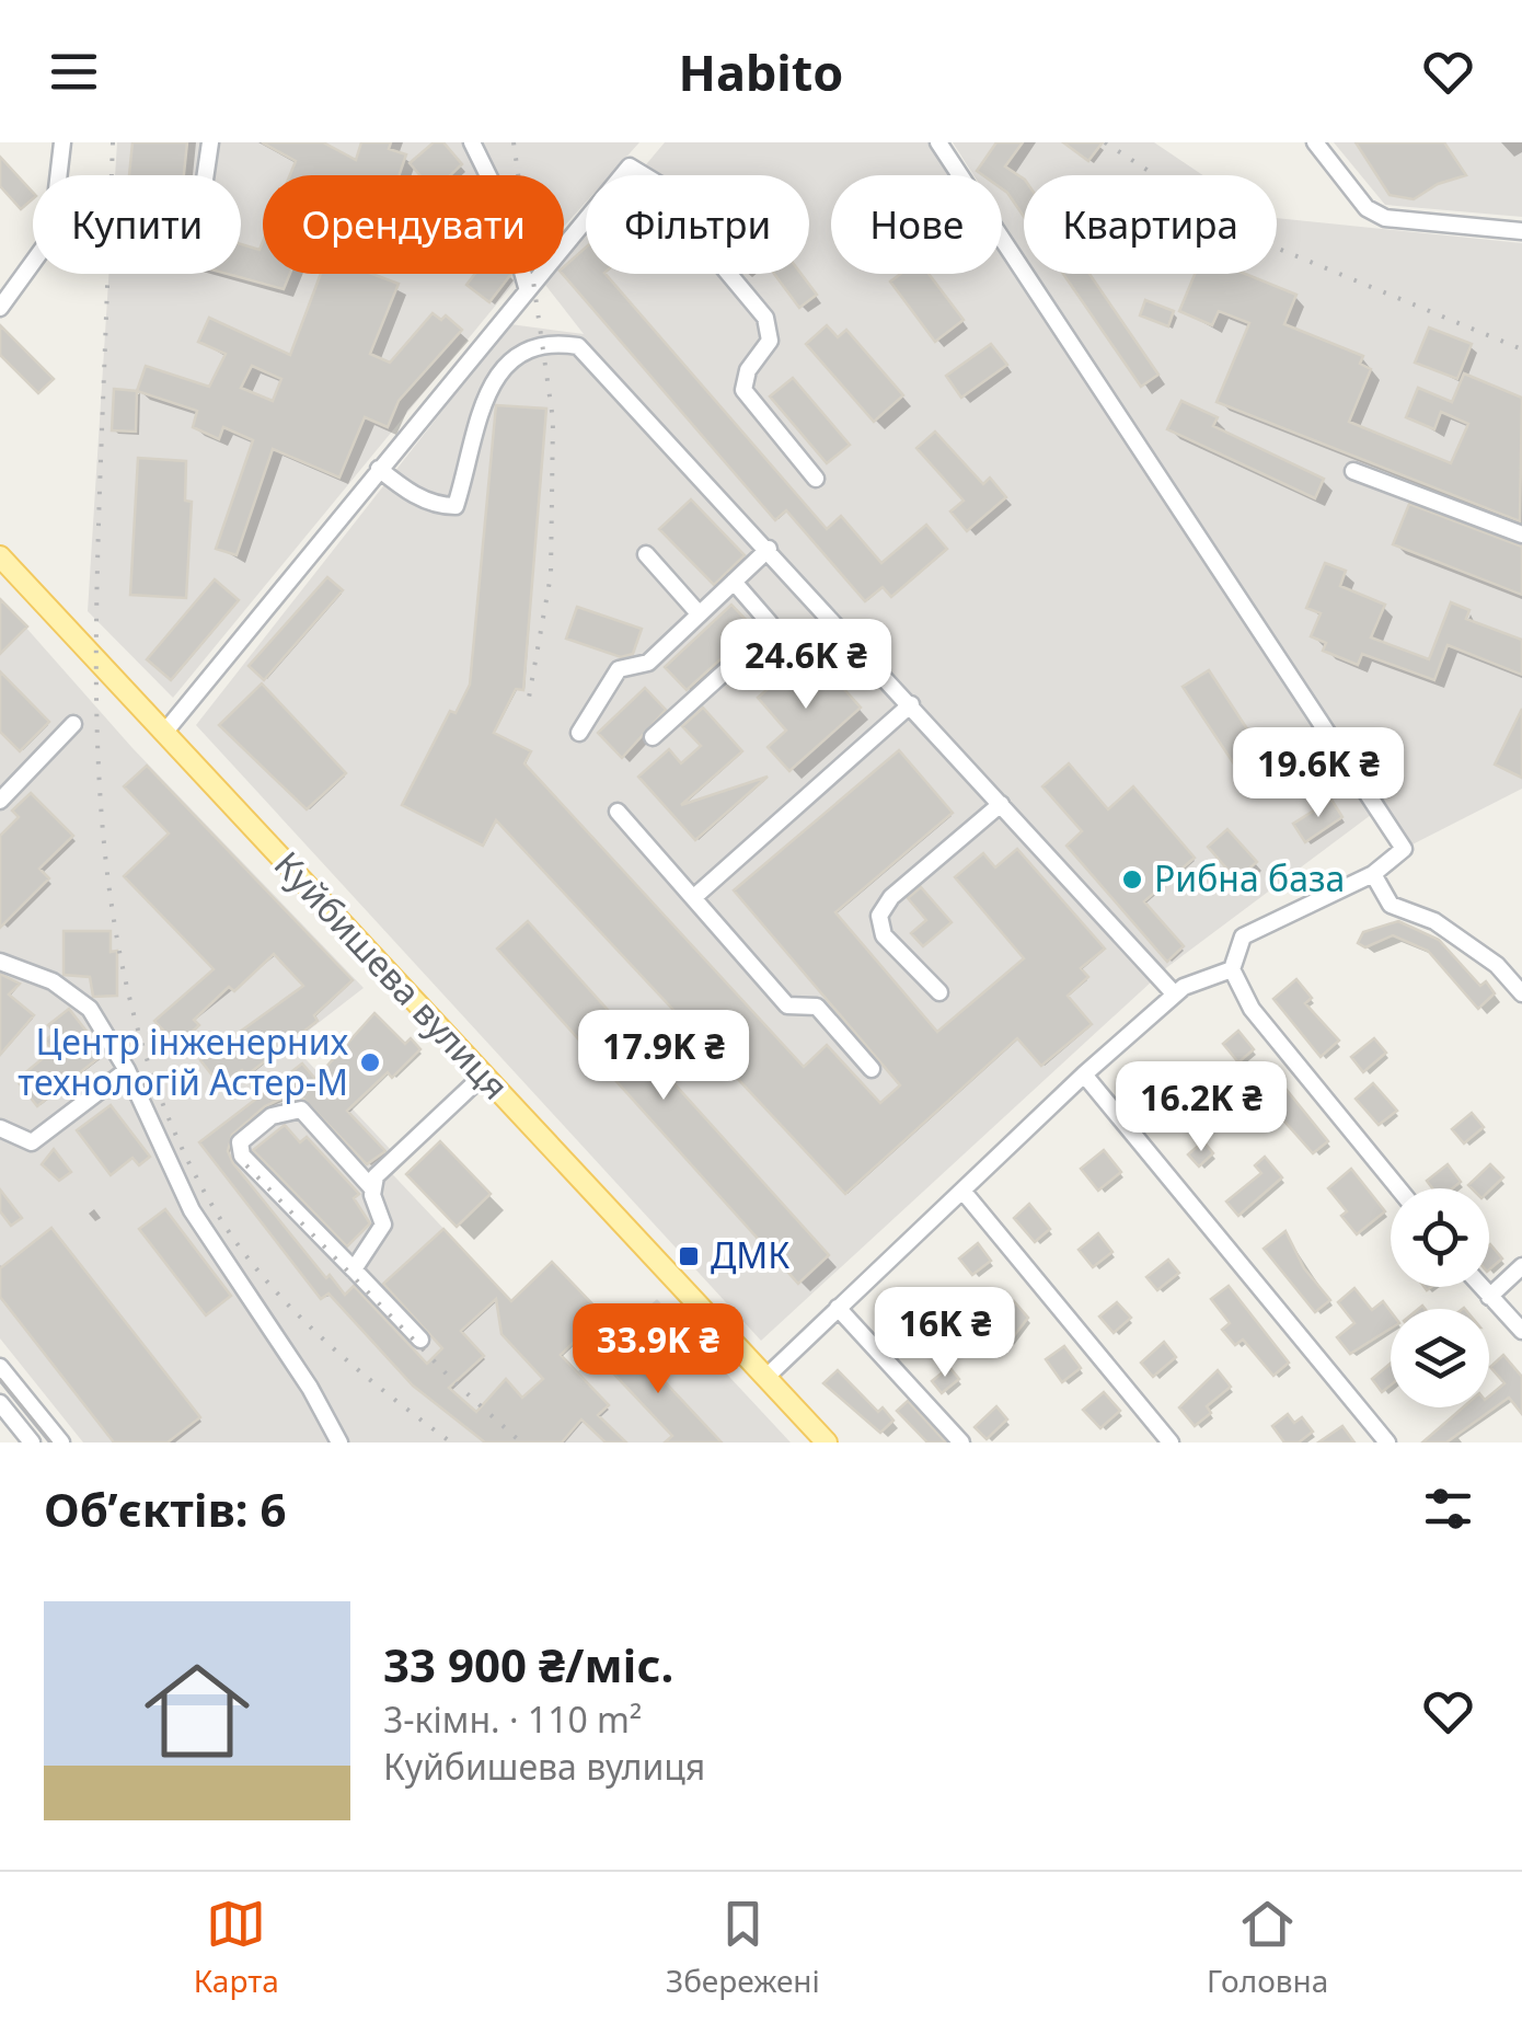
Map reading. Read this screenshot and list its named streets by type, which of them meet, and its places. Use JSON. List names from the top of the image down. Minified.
{"streets":{"main road":["Куйбишева вулиця"]},"places":{"other":["Рибна база","Центр інженерних технологій Астер-М"],"transit":["ДМК"]},"page":{"header":"Habito","chip":["Купити","Орендувати","Фільтри","Нове","Квартира"],"price":["24.6K ₴","19.6K ₴","17.9K ₴","16.2K ₴","16K ₴","33.9K ₴"],"heading":"Об’єктів: 6","list":[{"name":"33 900 ₴/міс.","note":"3-кімн. · 110 m² · Куйбишева вулиця"}],"tabs":["Карта","Збережені","Головна"]}}
